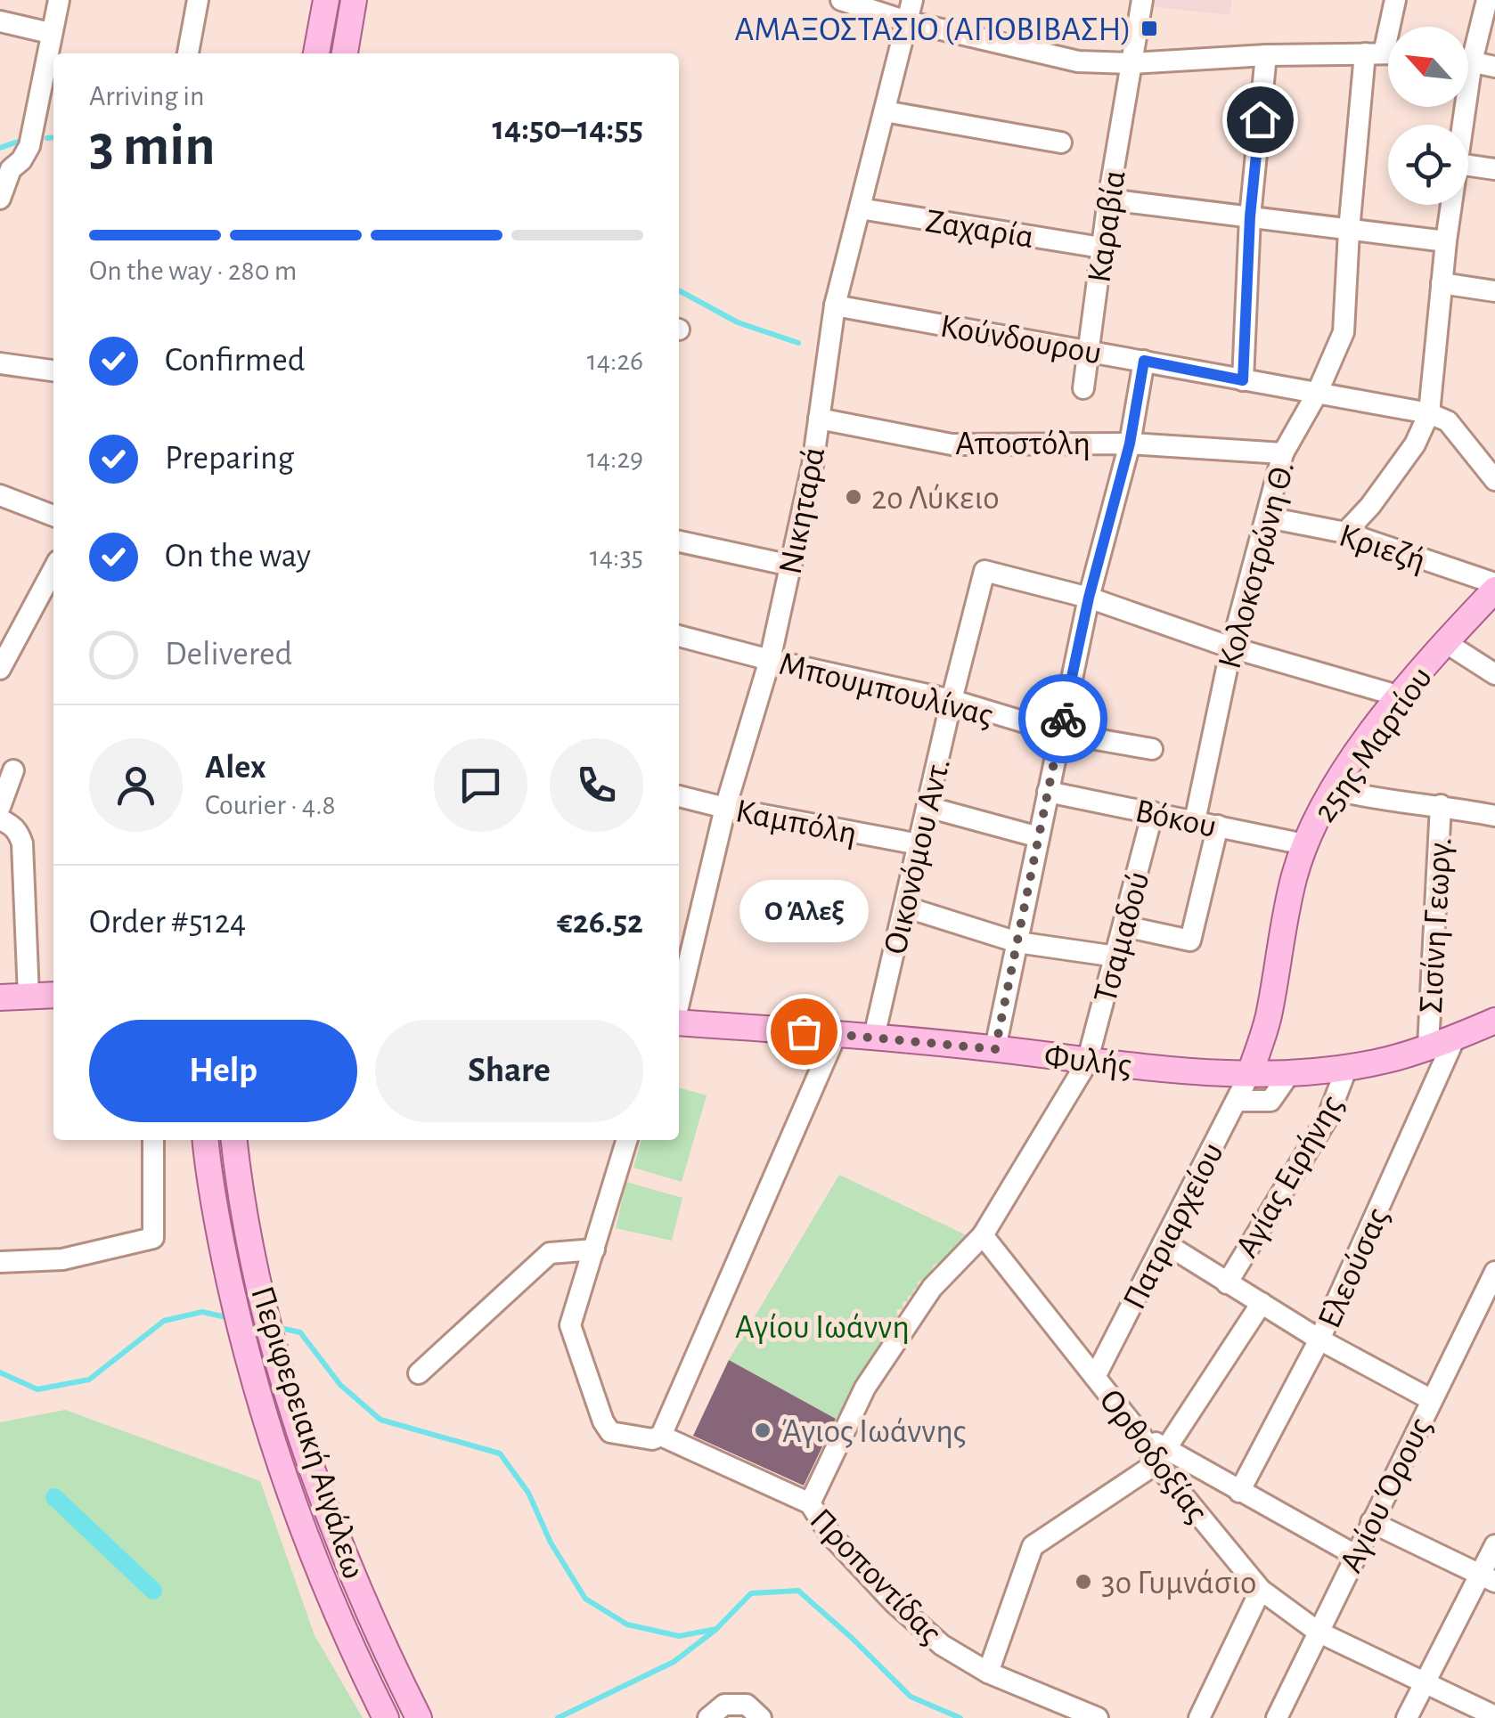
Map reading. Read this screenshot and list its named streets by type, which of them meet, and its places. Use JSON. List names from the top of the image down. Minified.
{"streets":{"main road":["25ης Μαρτίου","Φυλής","Περιφερειακή Αιγάλεω"],"street":["Καραβία","Ζαχαρία","Κούνδουρου","Αποστόλη","Νικηταρά","Κριεζή","Κολοκοτρώνη Θ.","Μπουμπουλίνας","Βόκου","Καμπόλη","Οικονόμου Αντ.","Σισίνη Γεωργ.","Τσαμαδού","Αγίας Ειρήνης","Πατριαρχείου","Ελεούσας","Ορθοδοξίας","Αγίου Όρους","Προποντίδας"]},"crossings":[["Καραβία","Ζαχαρία"],["Καραβία","Κούνδουρου"],["Ζαχαρία","Νικηταρά"],["Κούνδουρου","Νικηταρά"],["Κούνδουρου","Κολοκοτρώνη Θ."],["Αποστόλη","Νικηταρά"],["Αποστόλη","Κολοκοτρώνη Θ."],["Νικηταρά","Μπουμπουλίνας"],["Νικηταρά","Καμπόλη"],["Κριεζή","Κολοκοτρώνη Θ."],["Κριεζή","25ης Μαρτίου"],["Κολοκοτρώνη Θ.","Βόκου"],["Μπουμπουλίνας","Οικονόμου Αντ."],["25ης Μαρτίου","Βόκου"],["25ης Μαρτίου","Φυλής"],["25ης Μαρτίου","Πατριαρχείου"],["Βόκου","Τσαμαδού"],["Καμπόλη","Οικονόμου Αντ."],["Οικονόμου Αντ.","Φυλής"],["Σισίνη Γεωργ.","Φυλής"],["Τσαμαδού","Φυλής"],["Φυλής","Αγίας Ειρήνης"],["Φυλής","Πατριαρχείου"],["Φυλής","Ελεούσας"],["Αγίας Ειρήνης","Ορθοδοξίας"],["Αγίας Ειρήνης","Προποντίδας"],["Πατριαρχείου","Ορθοδοξίας"],["Ορθοδοξίας","Αγίου Όρους"]],"parks":["Αγίου Ιωάννη"],"places":{"transit":["ΑΜΑΞΟΣΤΑΣΙΟ (ΑΠΟΒΙΒΑΣΗ)"],"other":["2ο Λύκειο","Ο Άλεξ","Άγιος Ιωάννης","3ο Γυμνάσιο"]},"north":"top left","page":{"heading":["3 min","Arriving in","14:50–14:55"],"panel":["Alex","Courier · 4.8","Order #5124","€26.52"],"bar":"On the way · 280 m","list":[["Confirmed","14:26"],["Preparing","14:29"],["On the way","14:35"],"Delivered"],"bubble":"Ο Άλεξ","buttons":["Help","Share"]}}
